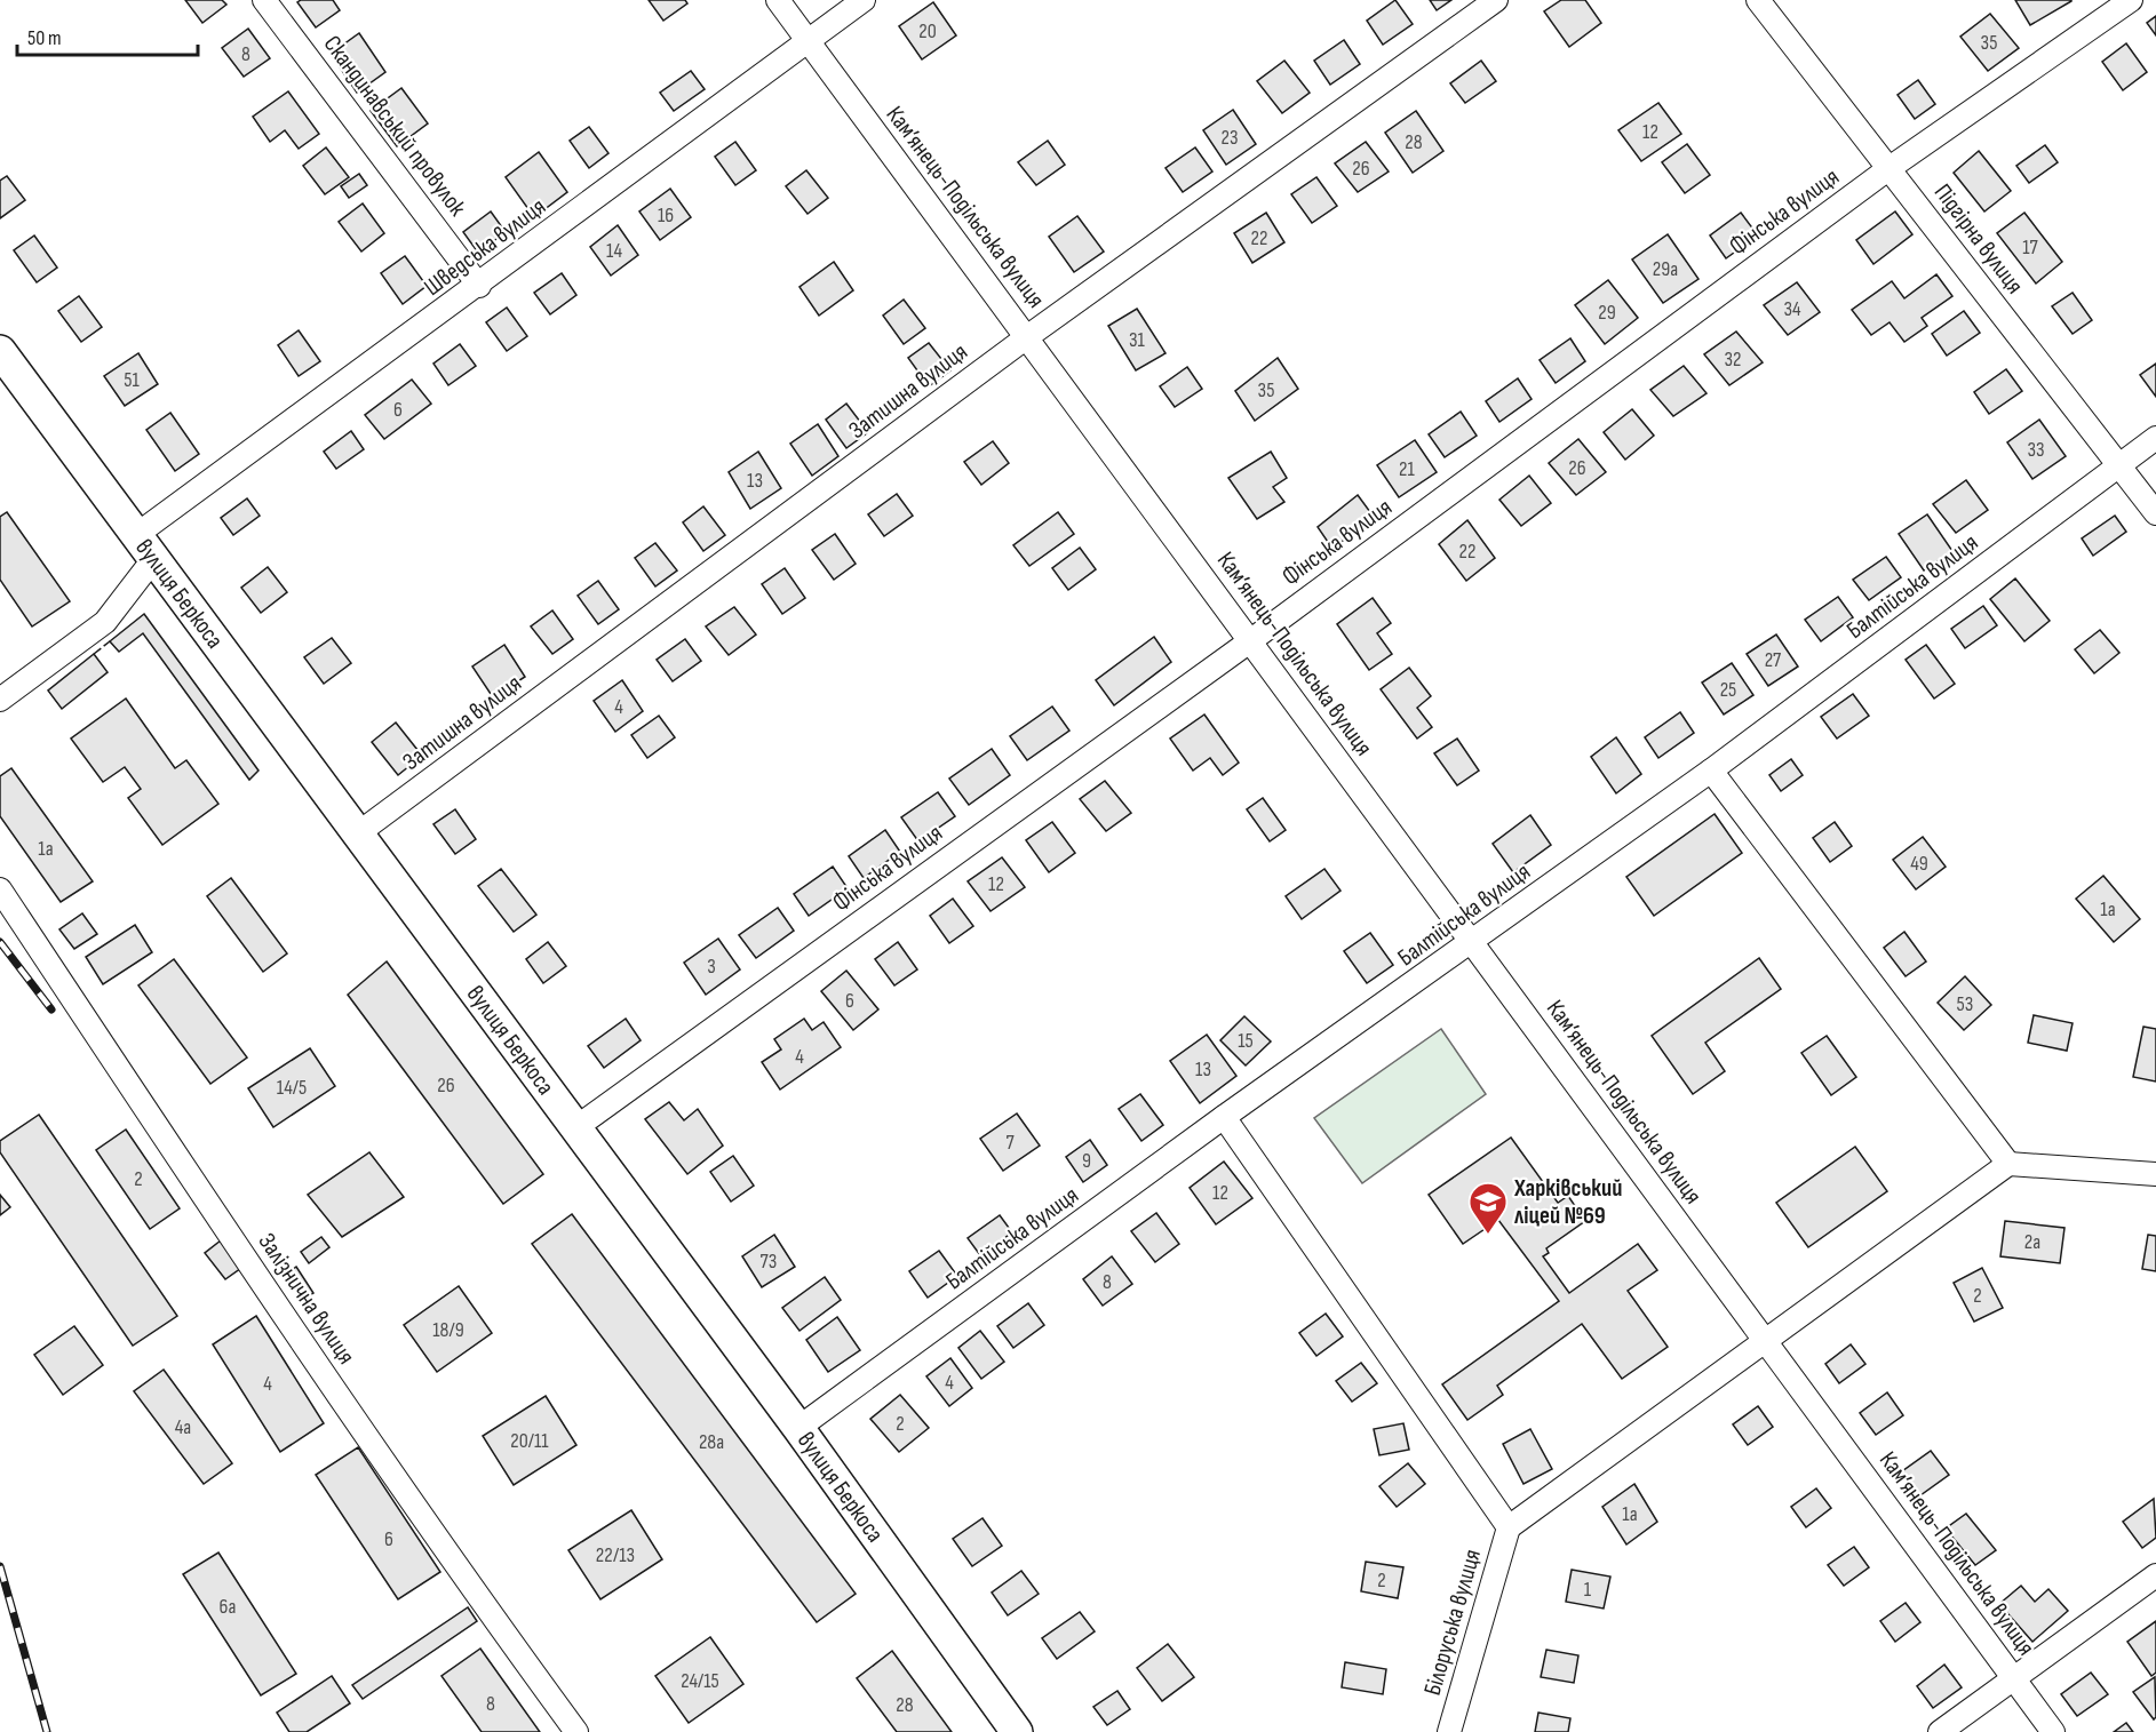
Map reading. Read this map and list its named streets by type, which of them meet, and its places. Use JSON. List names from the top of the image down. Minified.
{"streets":{"street":["Скандинавський провулок","Кам’янець-Подільська вулиця","Фінська вулиця","Підгірна вулиця","Шведська вулиця","Затишна вулиця","Балтійська вулиця","вулиця Беркоса","Залізнична вулиця","Білоруська вулиця"]},"crossings":[["Скандинавський провулок","Шведська вулиця"],["Кам’янець-Подільська вулиця","Фінська вулиця"],["Кам’янець-Подільська вулиця","Шведська вулиця"],["Кам’янець-Подільська вулиця","Затишна вулиця"],["Кам’янець-Подільська вулиця","Балтійська вулиця"],["Фінська вулиця","Підгірна вулиця"],["Фінська вулиця","вулиця Беркоса"],["Підгірна вулиця","Балтійська вулиця"],["Шведська вулиця","вулиця Беркоса"],["Затишна вулиця","вулиця Беркоса"],["Балтійська вулиця","вулиця Беркоса"]],"places":{"school or university":["Харківський ліцей №69"]},"house_numbers":["20","35","8","12","23","28","26","16","22","17","14","29а","34","29","31","32","51","35","6","33","26","21","13","22","27","25","4","1а","49","12","1а","3","6","53","15","4","13","26","14/5","7","9","2","12","2а","73","8","2","18/9","4","4","2","4а","20/11","28а","1а","6","22/13","2","1","6а","24/15","8","28"],"scale_bar":"50 m"}
